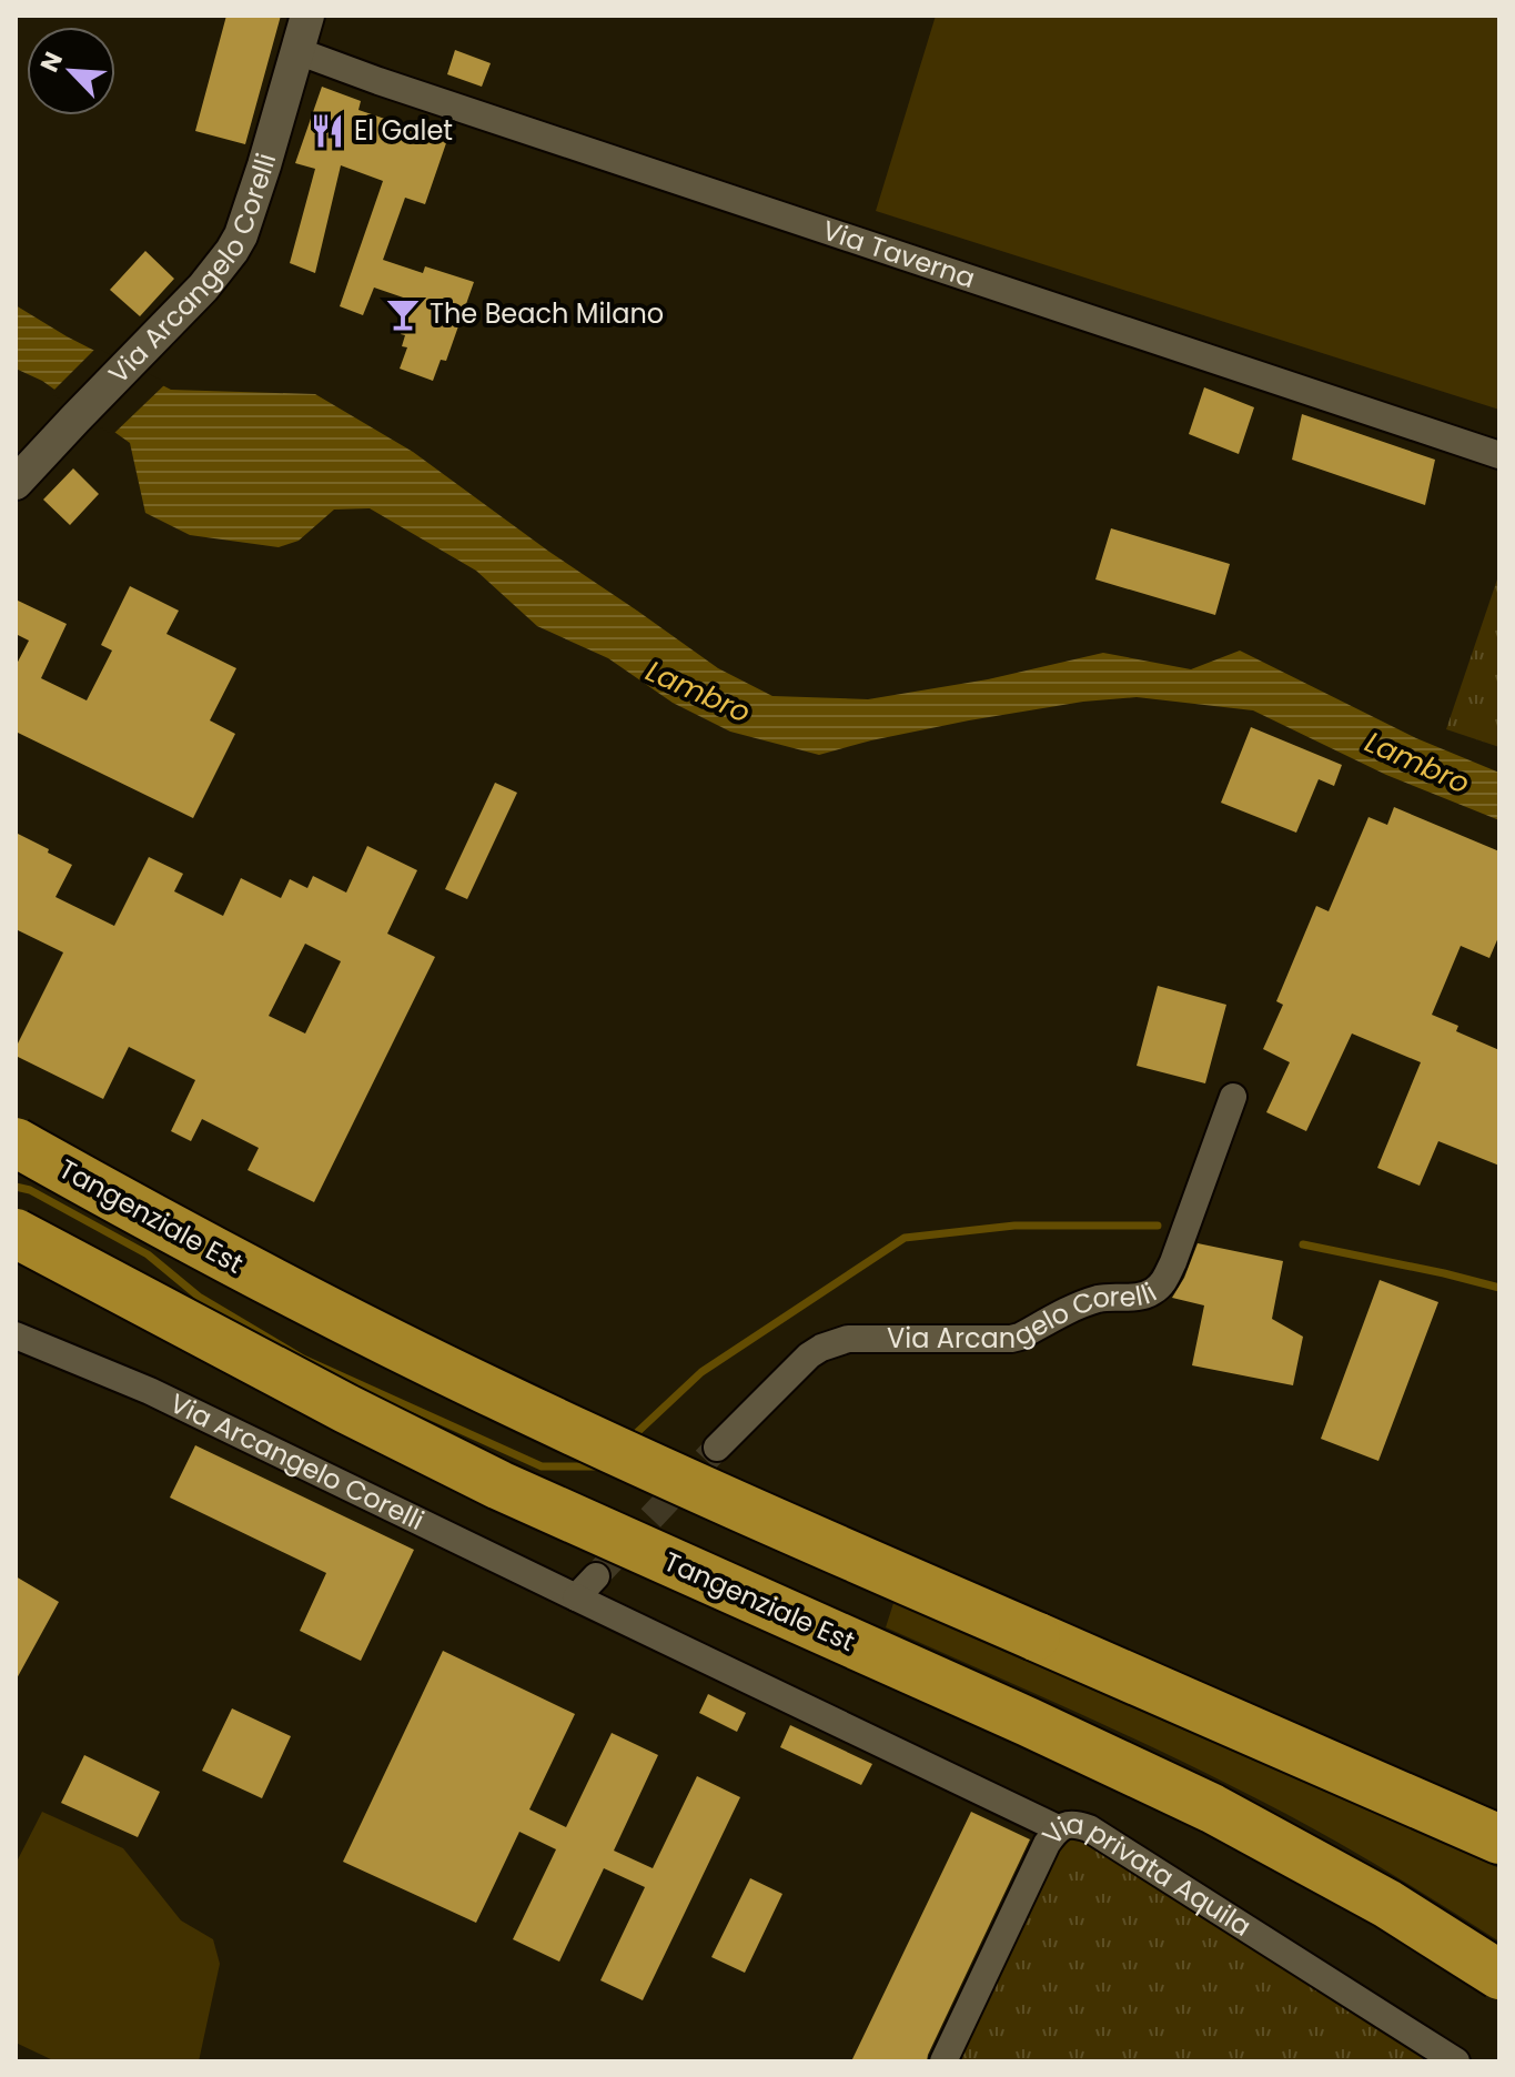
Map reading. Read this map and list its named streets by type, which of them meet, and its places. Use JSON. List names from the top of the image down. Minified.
{"streets":{"highway":["Tangenziale Est"],"street":["Via Taverna","Via Arcangelo Corelli","Via privata Aquila"]},"crossings":[["Via Taverna","Via Arcangelo Corelli"],["Via Arcangelo Corelli","Via privata Aquila"]],"water":["Lambro"],"places":{"restaurant":["El Galet"],"bar":["The Beach Milano"]},"north":"top left"}
